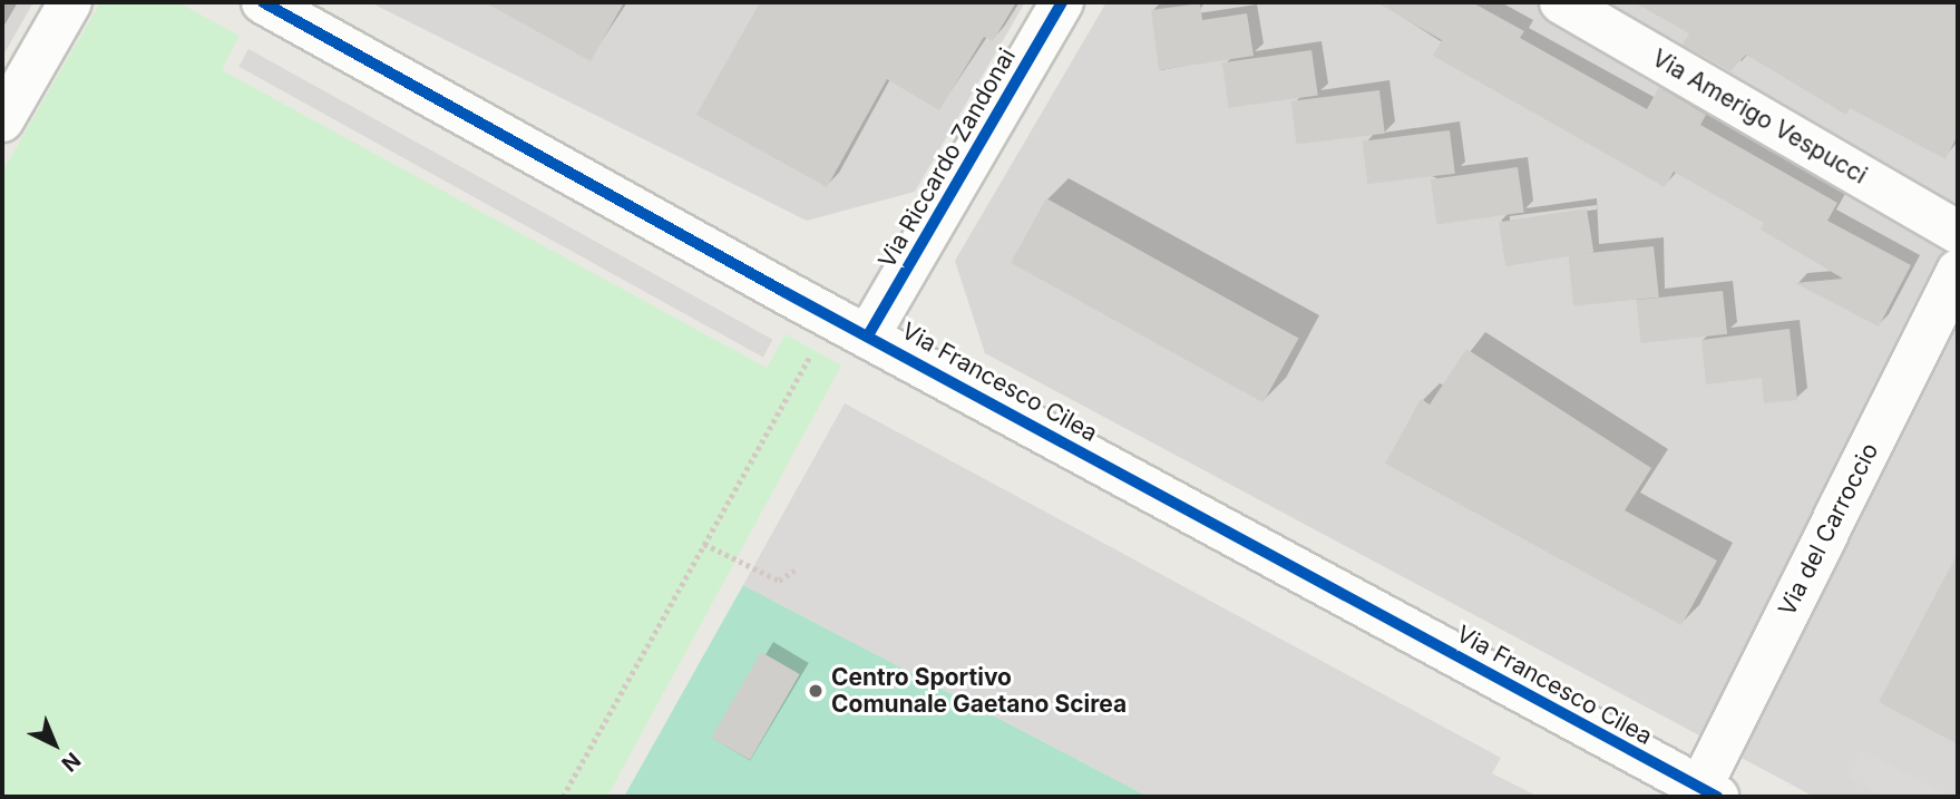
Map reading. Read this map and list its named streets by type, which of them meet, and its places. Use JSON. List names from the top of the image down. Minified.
{"streets":{"street":["Via Amerigo Vespucci","Via Riccardo Zandonai","Via Francesco Cilea","Via del Carroccio"]},"crossings":[["Via Riccardo Zandonai","Via Francesco Cilea"],["Via Francesco Cilea","Via del Carroccio"]],"places":["Centro Sportivo Comunale Gaetano Scirea"],"north":"bottom right"}
